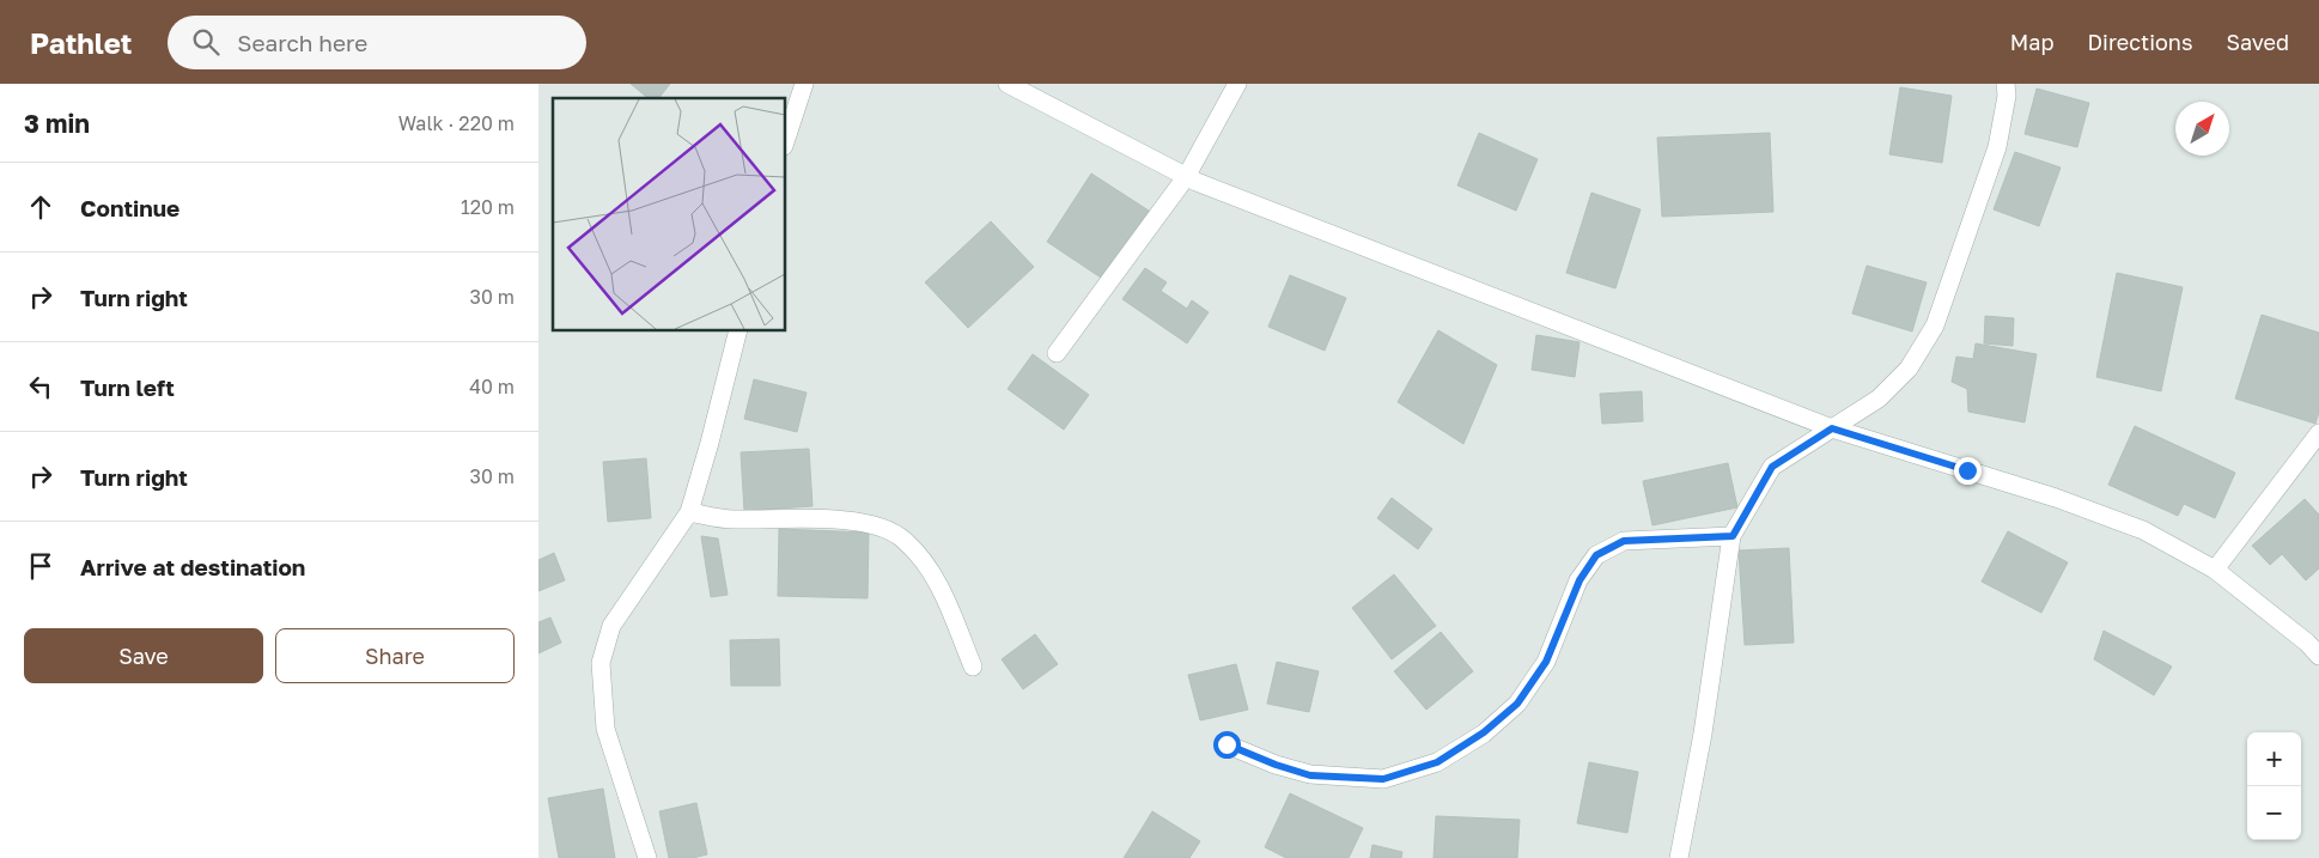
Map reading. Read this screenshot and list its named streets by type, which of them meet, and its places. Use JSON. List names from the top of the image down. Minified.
{"north":"top right","page":{"header":"Pathlet","search":"Search here","nav":["Map","Directions","Saved"],"heading":["3 min","Walk · 220 m"],"list":[["Continue","120 m"],["Turn right","30 m"],["Turn left","40 m"],["Turn right","30 m"],"Arrive at destination"],"buttons":["Save","Share"],"map_buttons":["+","−"]}}
